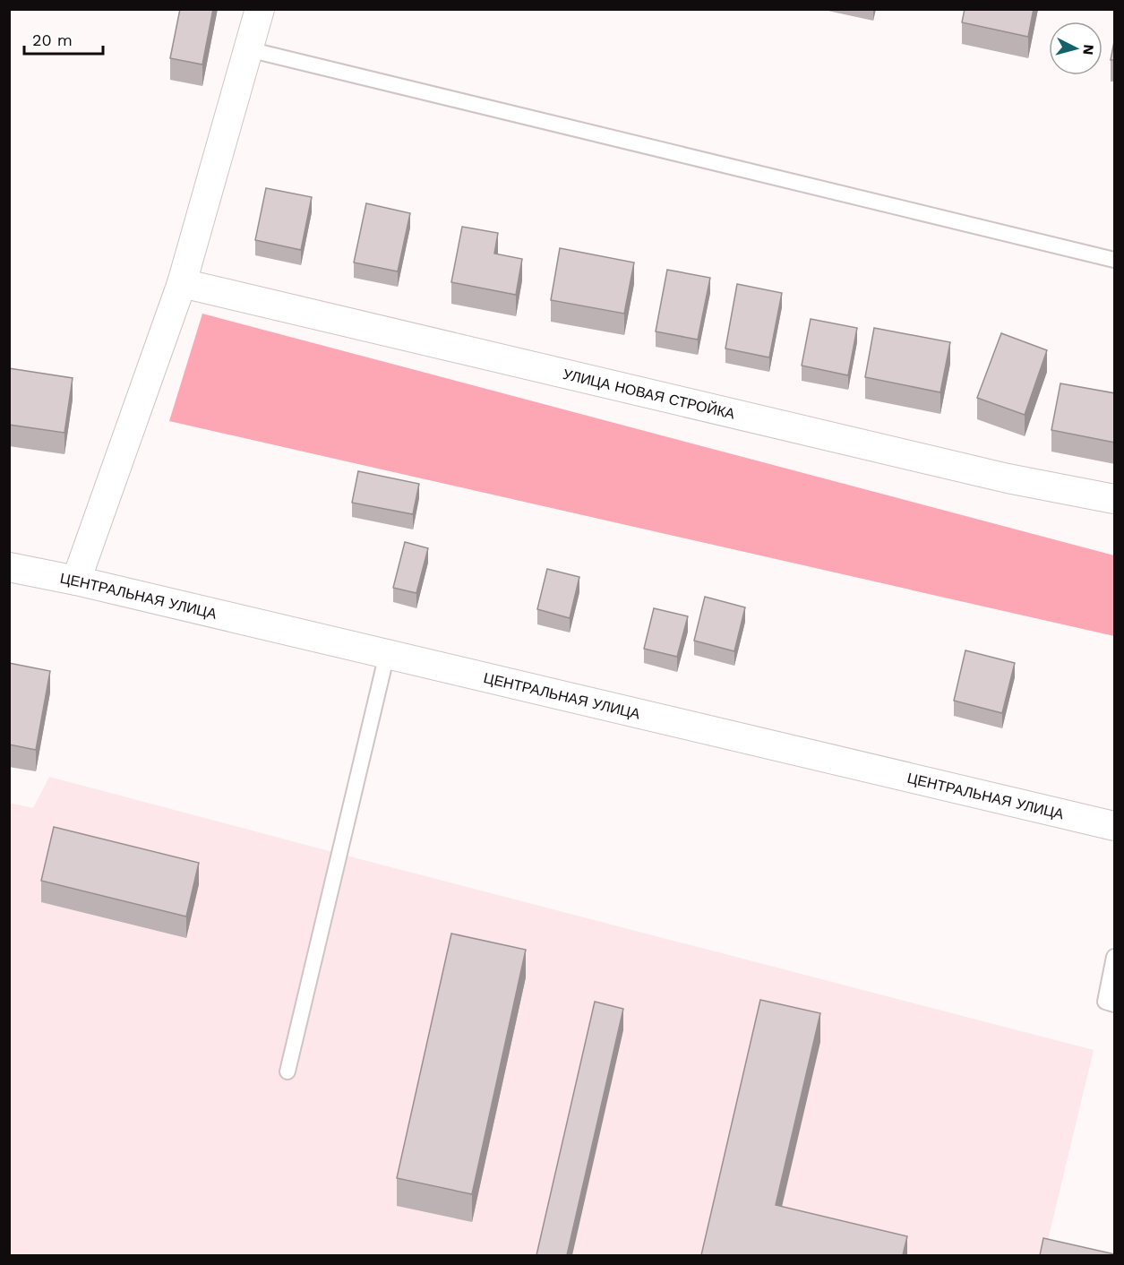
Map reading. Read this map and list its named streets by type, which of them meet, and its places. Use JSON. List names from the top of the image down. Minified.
{"streets":{"street":["УЛИЦА НОВАЯ СТРОЙКА","ЦЕНТРАЛЬНАЯ УЛИЦА"]},"scale_bar":"20 m","north":"right"}
